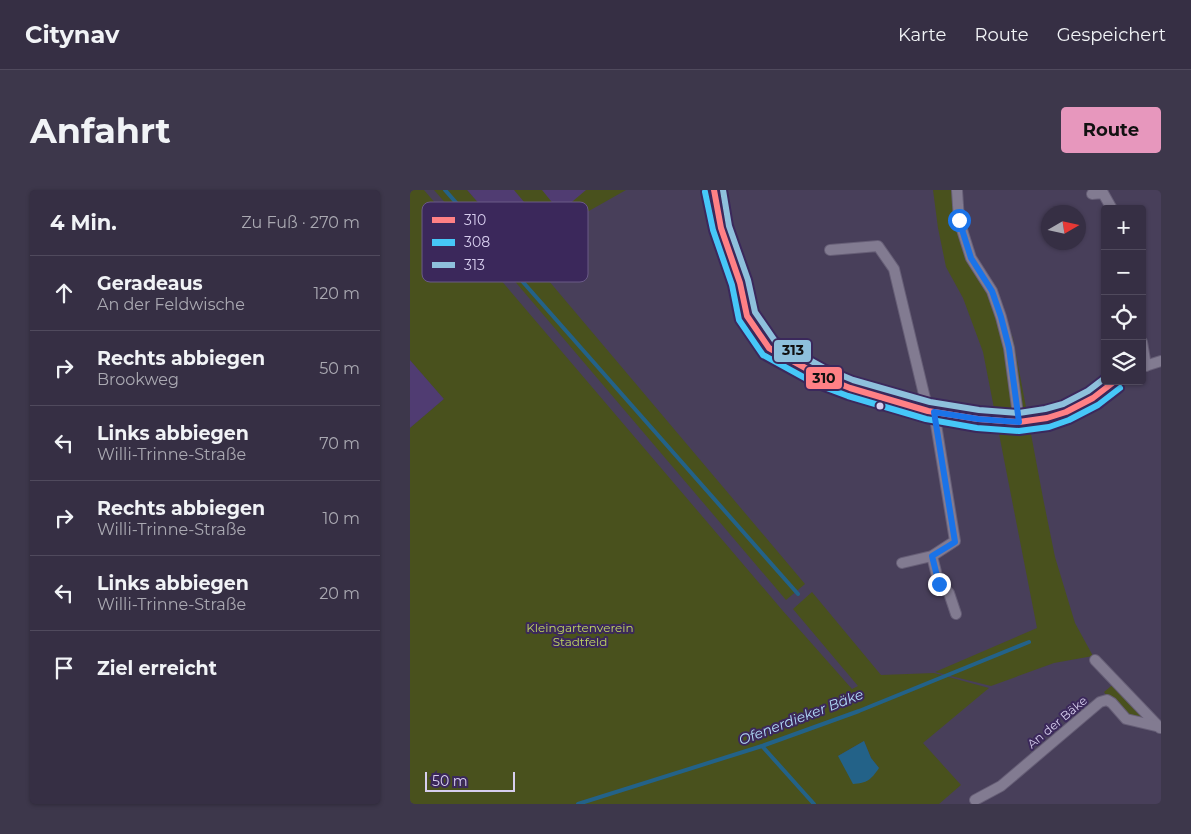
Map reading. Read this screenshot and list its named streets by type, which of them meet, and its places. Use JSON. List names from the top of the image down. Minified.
{"streets":{"street":["An der Bäke"]},"water":["Ofenerdieker Bäke"],"parks":["Kleingartenverein Stadtfeld"],"lines":["transit line 310","transit line 313","transit line 308"],"legend":["310","308","313"],"scale_bar":"50 m","north":"right","page":{"header":"Citynav","nav":["Karte","Route","Gespeichert"],"buttons":"Route","title":"Anfahrt","heading":["4 Min.","Zu Fuß · 270 m"],"map_buttons":["+","−"],"list":[["Geradeaus","An der Feldwische","120 m"],["Rechts abbiegen","Brookweg","50 m"],["Links abbiegen","Willi-Trinne-Straße","70 m"],["Rechts abbiegen","Willi-Trinne-Straße","10 m"],["Links abbiegen","Willi-Trinne-Straße","20 m"],"Ziel erreicht"],"scale":"50 m"}}
